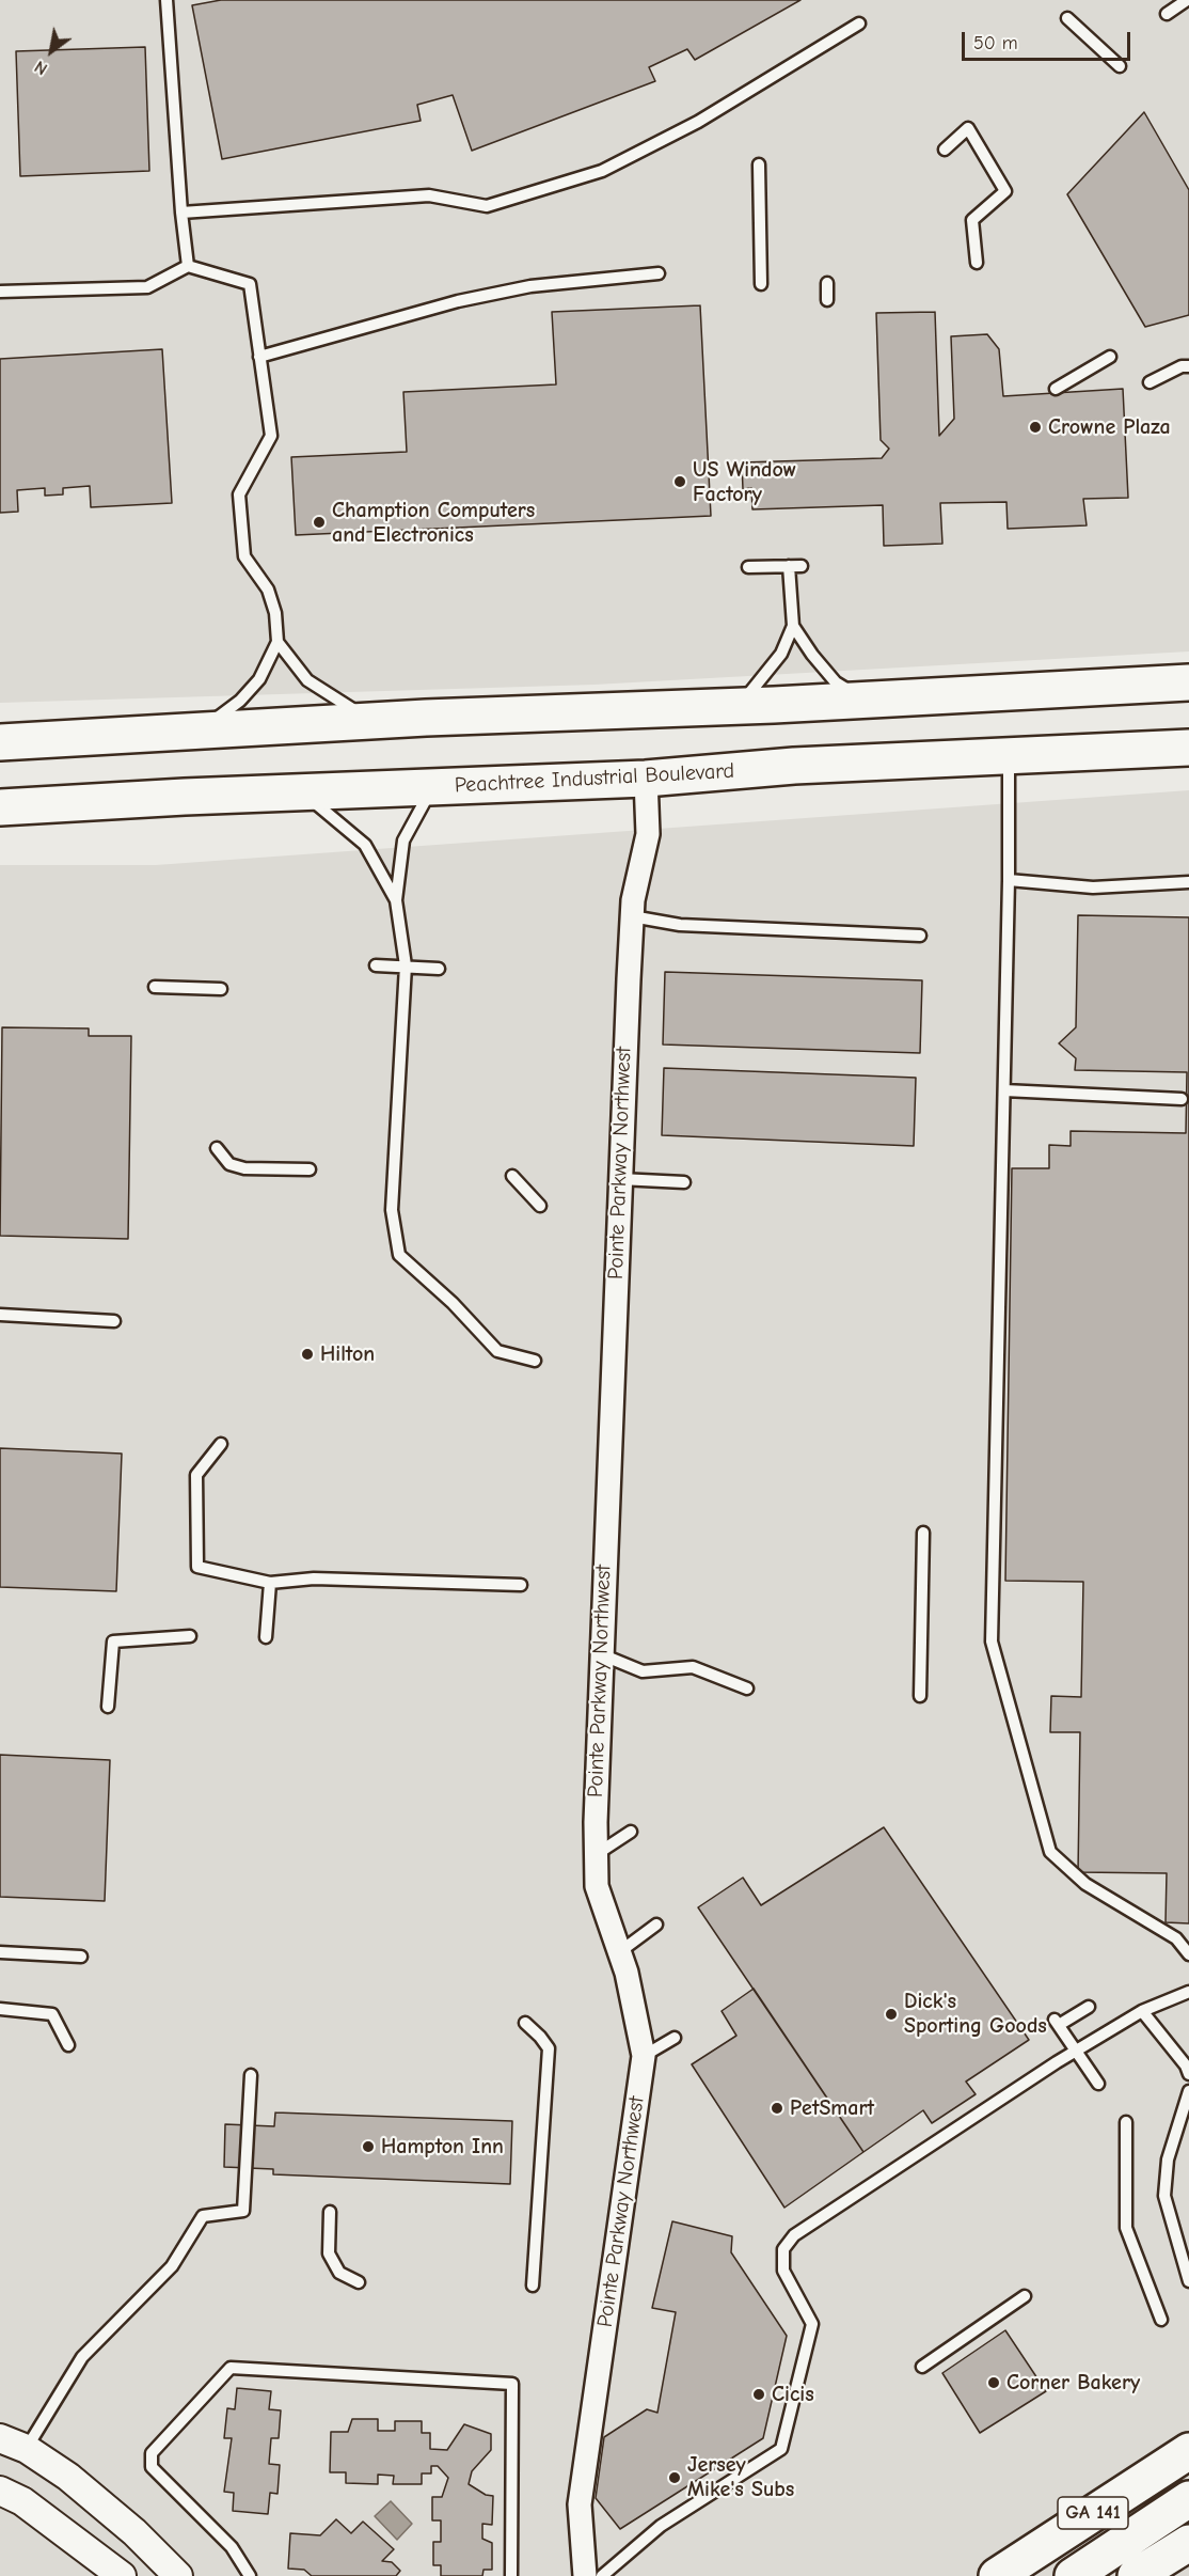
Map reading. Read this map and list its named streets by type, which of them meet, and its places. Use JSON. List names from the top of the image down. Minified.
{"streets":{"highway":["Peachtree Industrial Boulevard","GA 141"],"street":["Pointe Parkway Northwest"]},"crossings":[["Peachtree Industrial Boulevard","Pointe Parkway Northwest"]],"places":["Crowne Plaza","US Window Factory","Chamption Computers and Electronics","Hilton","Dick's Sporting Goods","PetSmart","Hampton Inn","Corner Bakery","Cicis","Jersey Mike's Subs"],"scale_bar":"50 m","north":"bottom left"}
